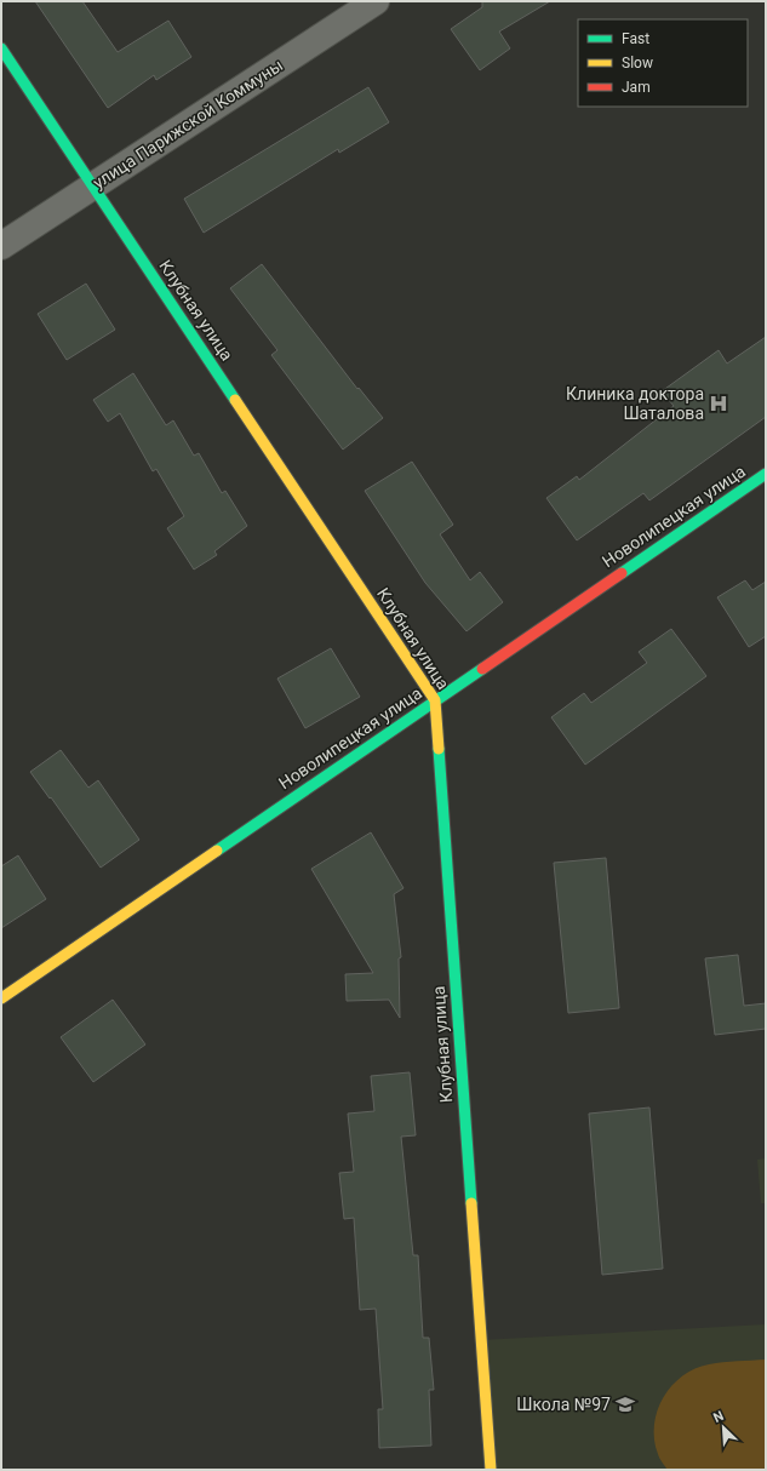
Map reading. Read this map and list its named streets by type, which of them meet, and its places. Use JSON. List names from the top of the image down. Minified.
{"streets":{"street":["улица Парижской Коммуны","Клубная улица","Новолипецкая улица"]},"crossings":[["улица Парижской Коммуны","Клубная улица"],["Клубная улица","Новолипецкая улица"]],"places":{"hospital":["Клиника доктора Шаталова"],"school or university":["Школа №97"]},"legend":["Fast","Slow","Jam"],"north":"top left"}
